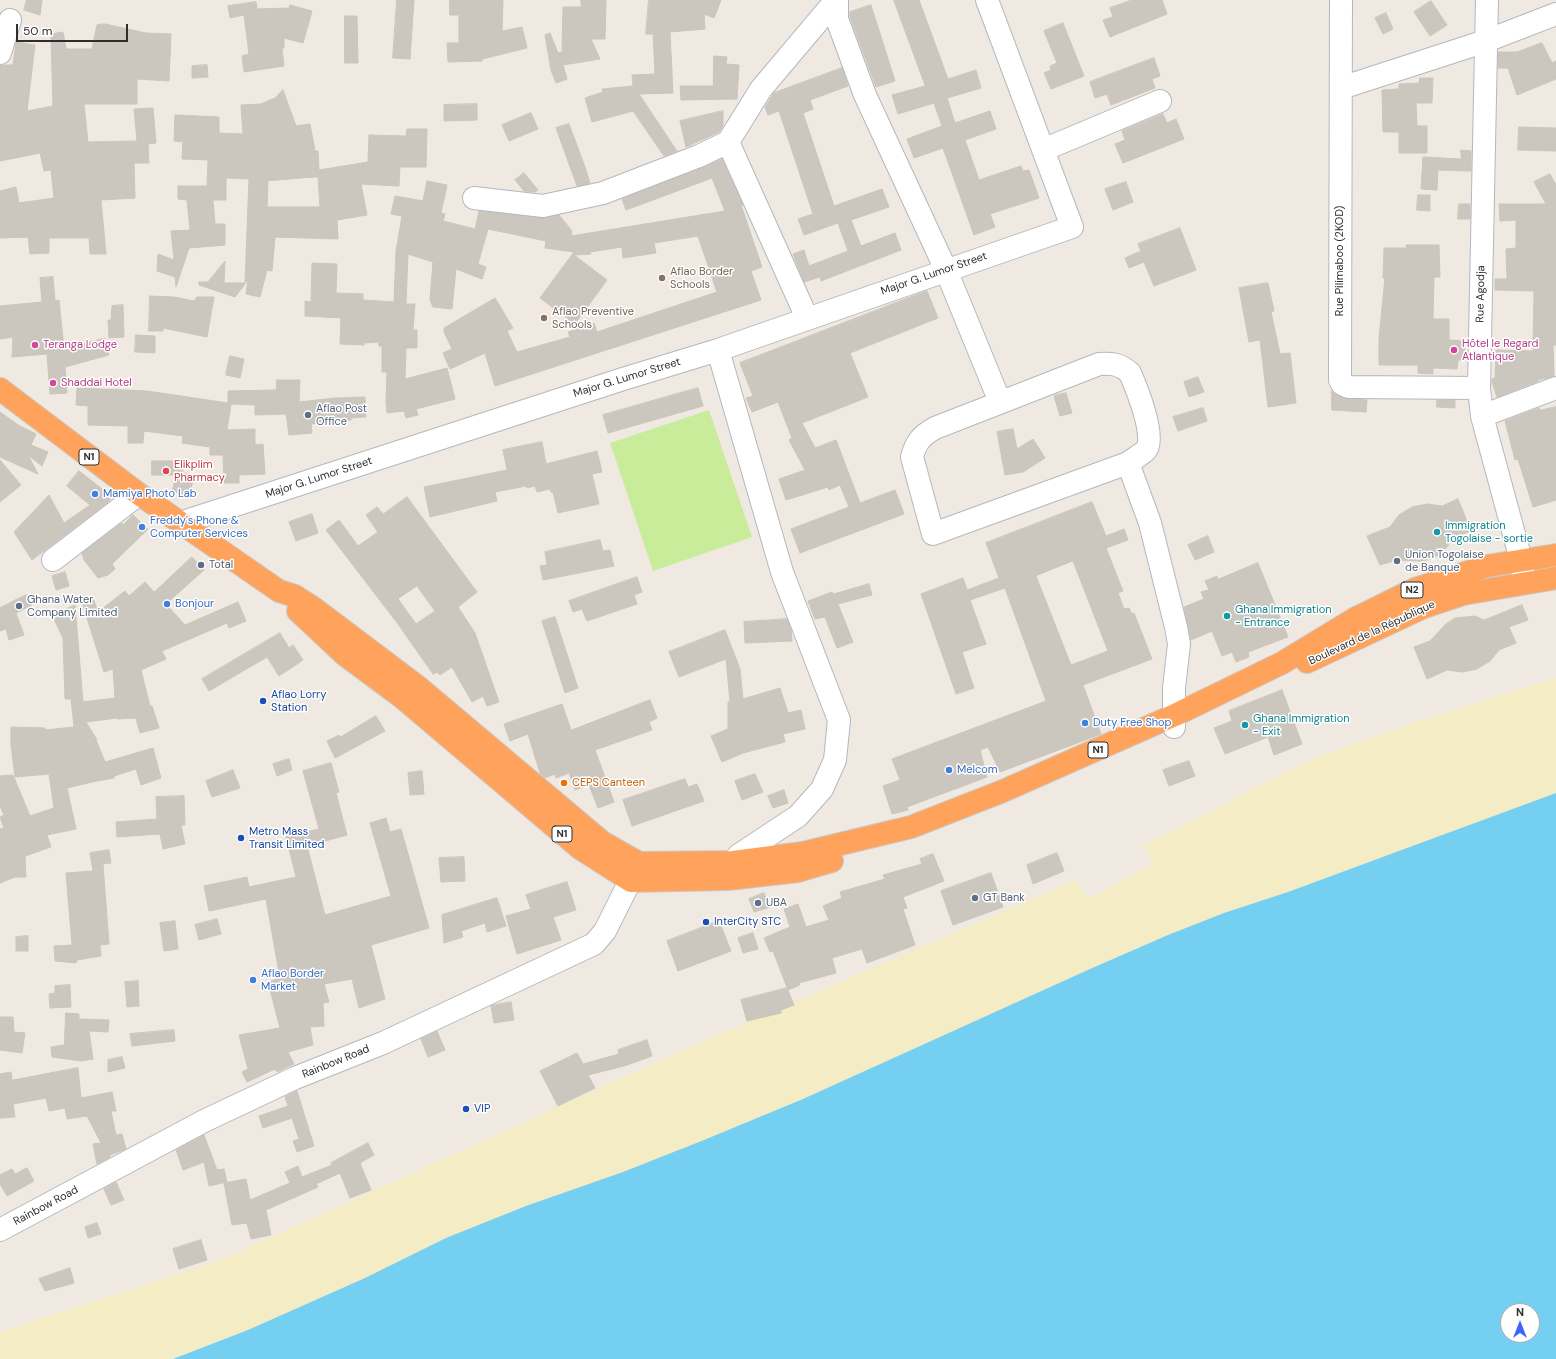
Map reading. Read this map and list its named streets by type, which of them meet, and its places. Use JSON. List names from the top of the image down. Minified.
{"streets":{"highway":["N1","N2","Boulevard de la République"],"street":["Rue Pilimaboo (2KOD)","Major G. Lumor Street","Rue Agodja","Rainbow Road"]},"crossings":[["Rue Pilimaboo (2KOD)","Rue Agodja"],["Major G. Lumor Street","N1"],["Rue Agodja","Boulevard de la République"],["N1","Boulevard de la République"],["N1","Rainbow Road"]],"places":["Aflao Border Schools","Aflao Preventive Schools","Teranga Lodge","Hôtel le Regard Atlantique","Shaddai Hotel","Aflao Post Office","Elikplim Pharmacy","Mamiya Photo Lab","Freddy's Phone & Computer Services","Immigration Togolaise - sortie","Union Togolaise de Banque","Total","Bonjour","Ghana Water Company Limited","Ghana Immigration - Entrance","Aflao Lorry Station","Duty Free Shop","Ghana Immigration - Exit","Melcom","CEPS Canteen","Metro Mass Transit Limited","GT Bank","UBA","InterCity STC","Aflao Border Market","VIP"],"scale_bar":"50 m","north":"top"}
